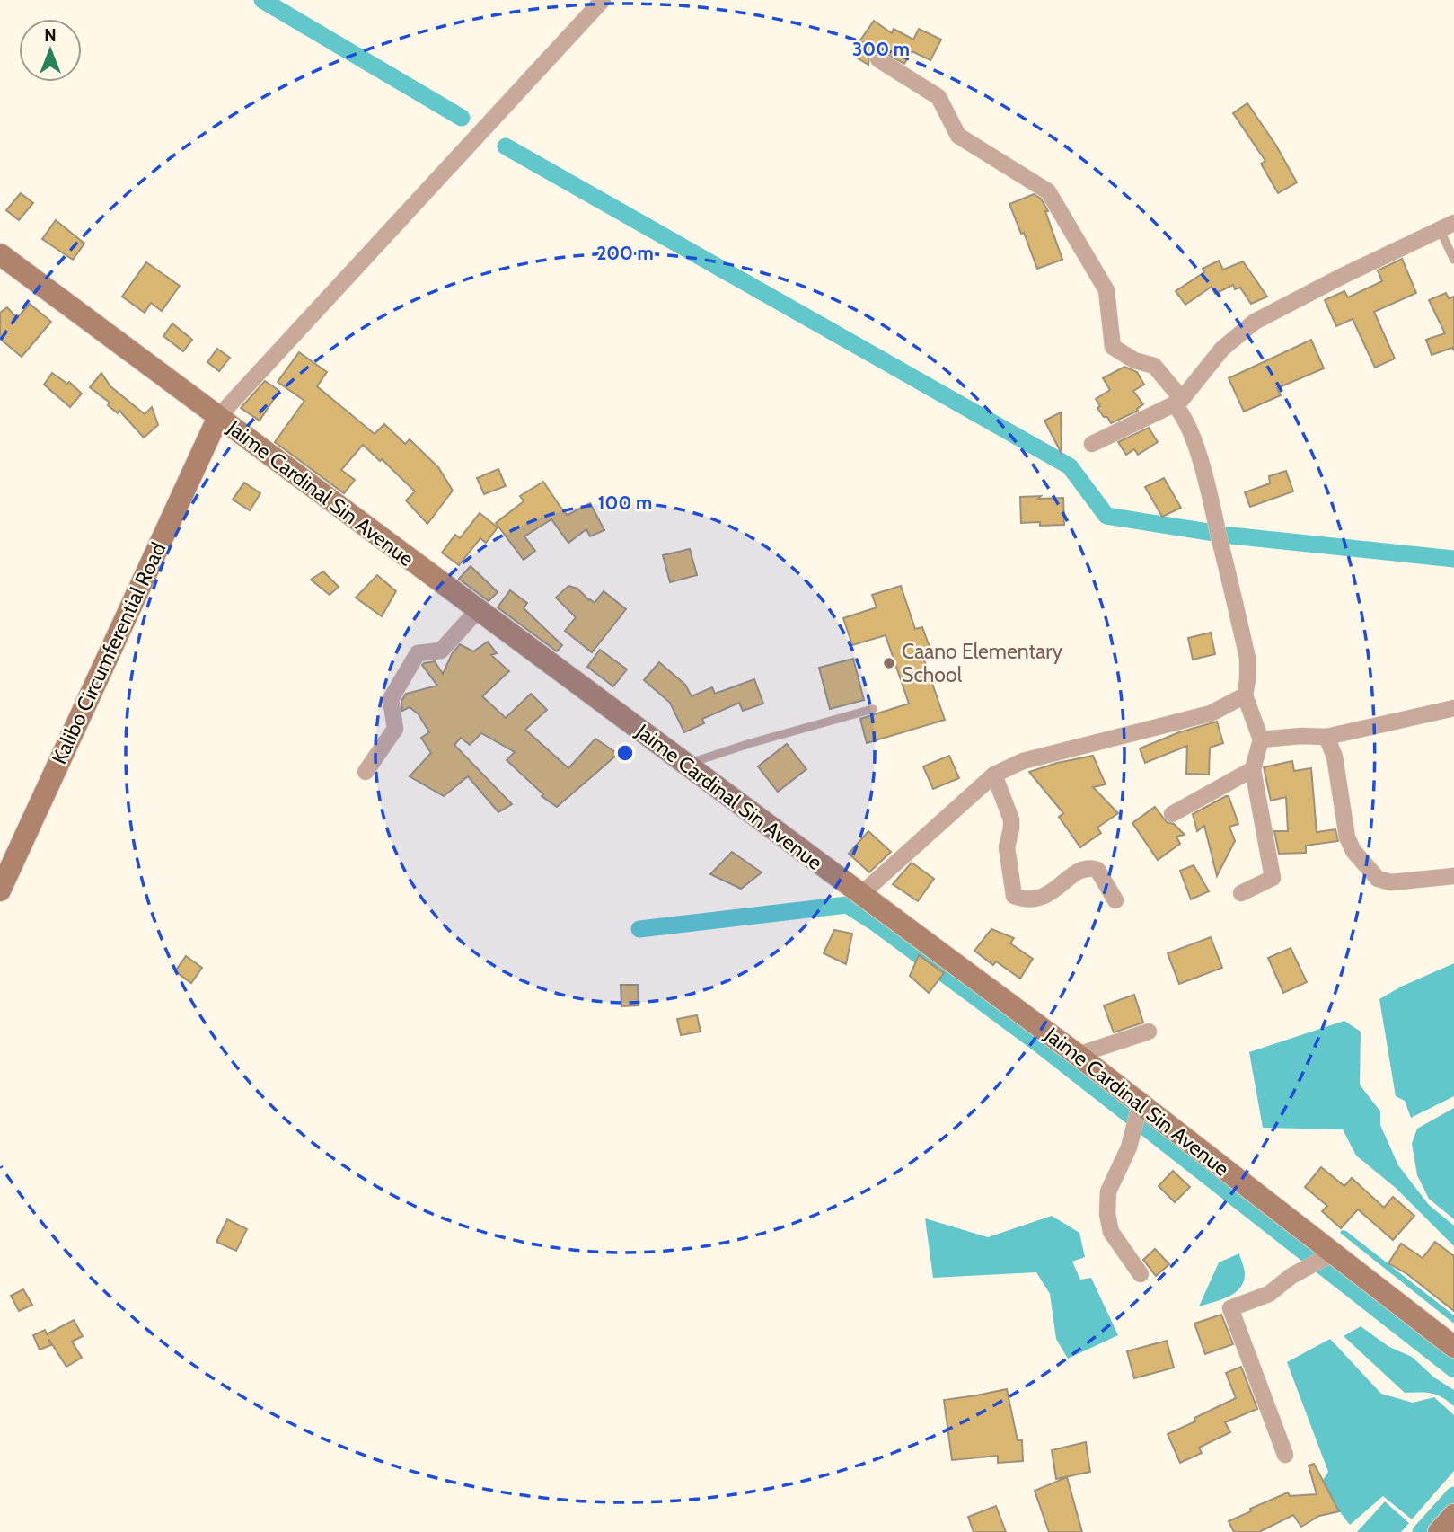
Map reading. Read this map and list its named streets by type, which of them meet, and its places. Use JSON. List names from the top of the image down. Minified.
{"streets":{"main road":["Jaime Cardinal Sin Avenue","Kalibo Circumferential Road"]},"crossings":[["Jaime Cardinal Sin Avenue","Kalibo Circumferential Road"]],"places":["Caano Elementary School"],"north":"top","rings":["300 m","200 m","100 m"]}
